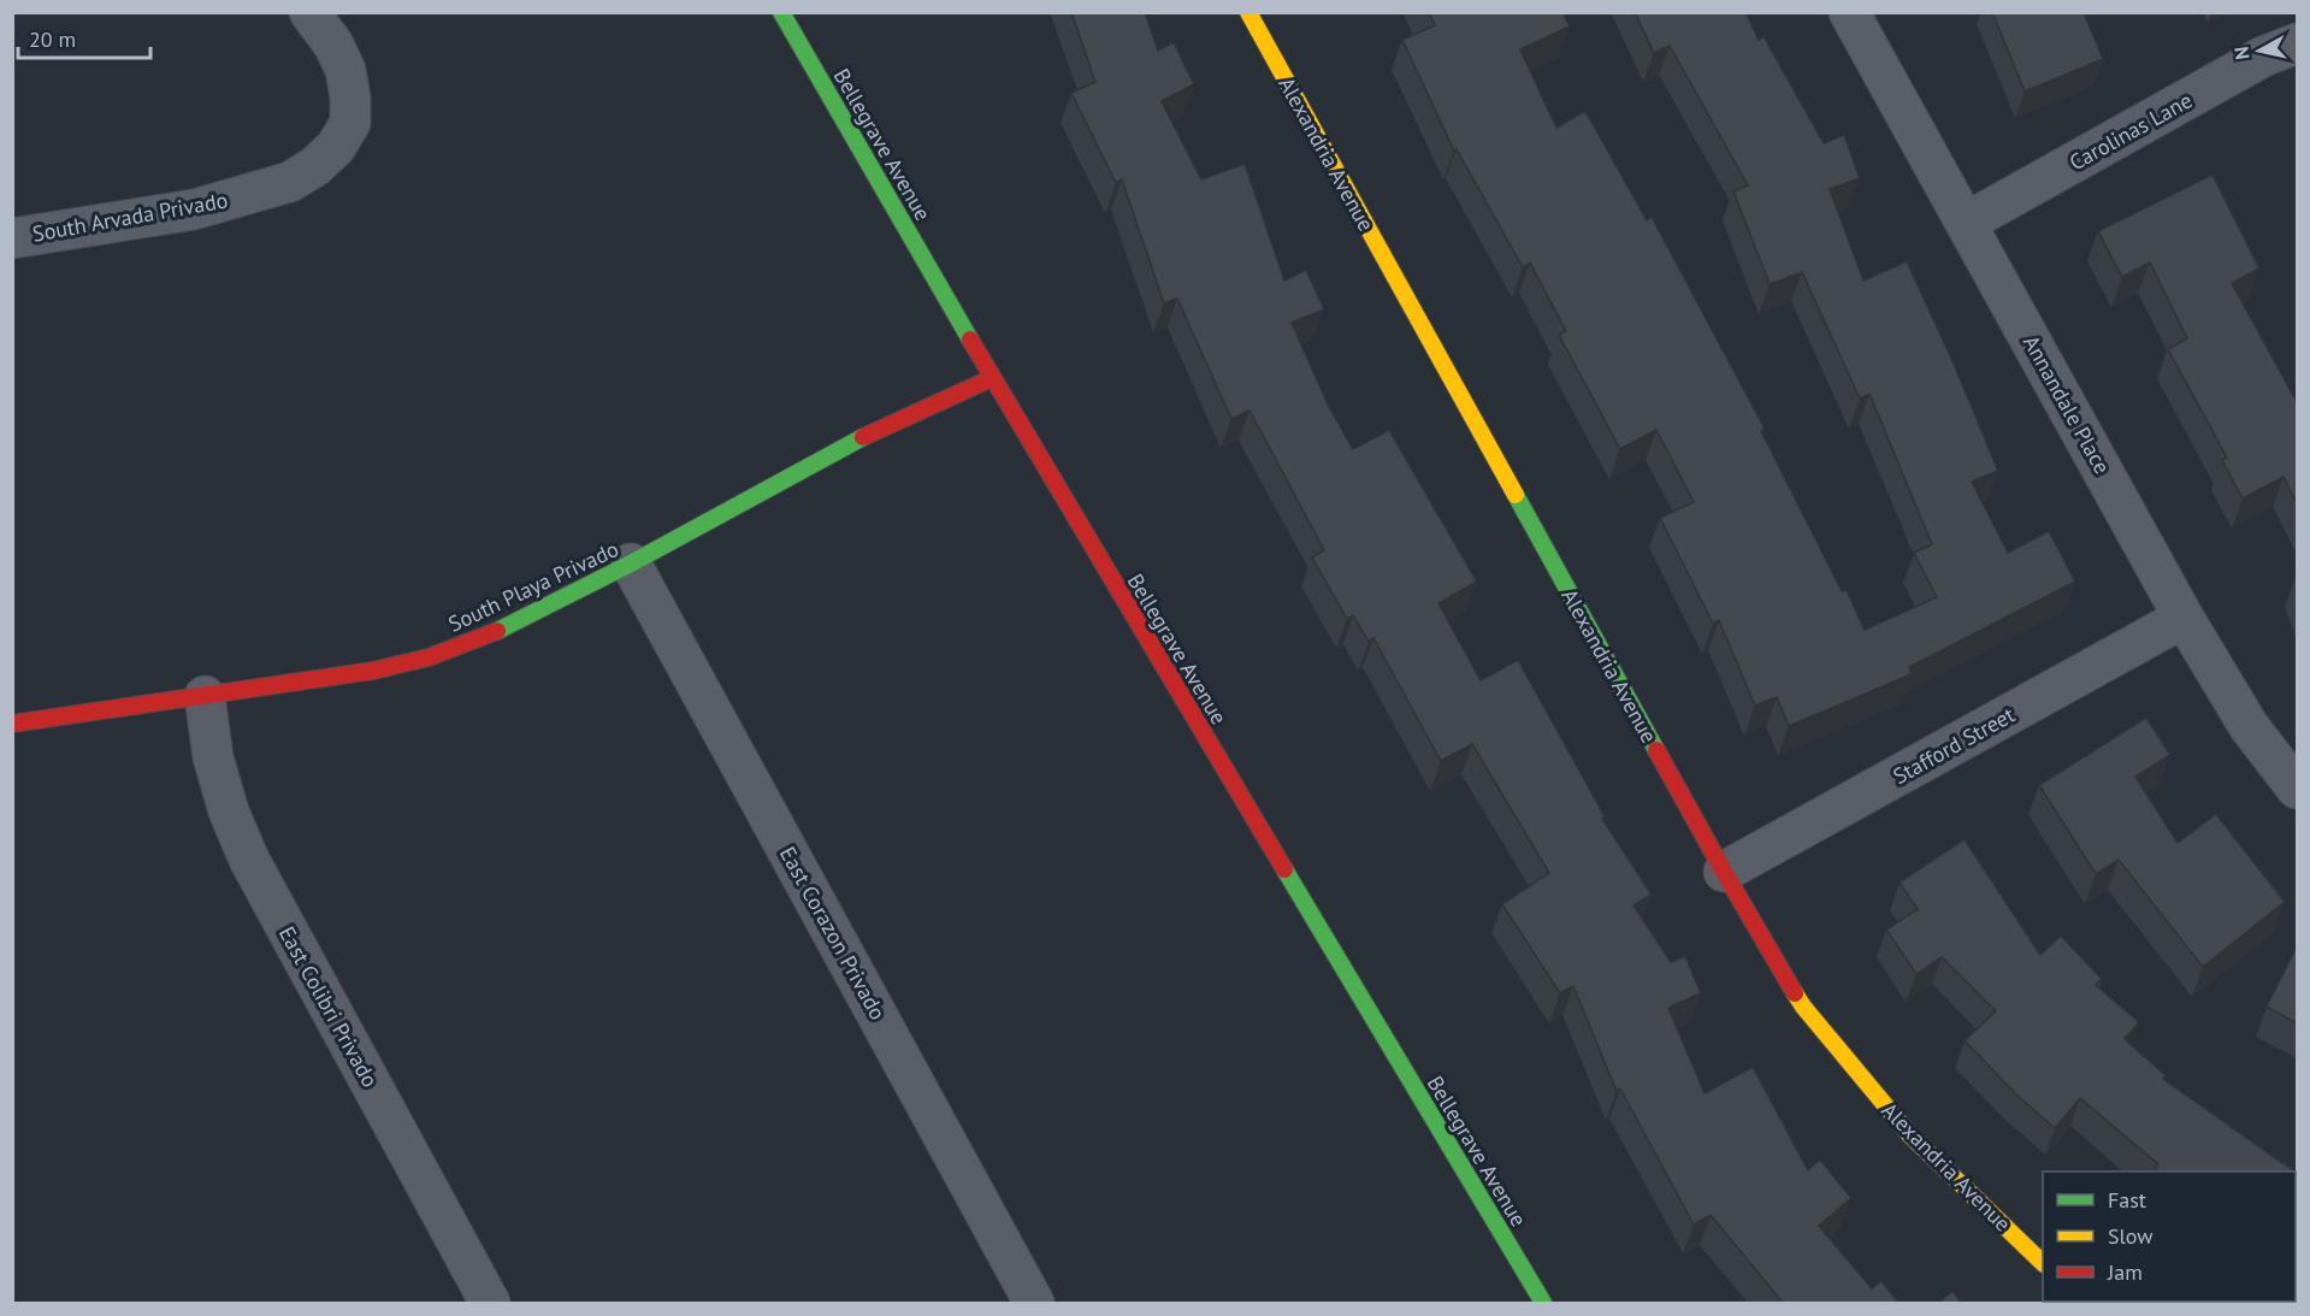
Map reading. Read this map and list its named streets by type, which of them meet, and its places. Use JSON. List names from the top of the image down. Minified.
{"streets":{"street":["Carolinas Lane","Bellegrave Avenue","Alexandria Avenue","South Arvada Privado","Annandale Place","South Playa Privado","Stafford Street","East Corazon Privado","East Colibri Privado"]},"crossings":[["Carolinas Lane","Annandale Place"],["Bellegrave Avenue","South Playa Privado"],["Alexandria Avenue","Stafford Street"],["Annandale Place","Stafford Street"],["South Playa Privado","East Corazon Privado"],["South Playa Privado","East Colibri Privado"]],"legend":["Fast","Slow","Jam"],"scale_bar":"20 m","north":"left"}
